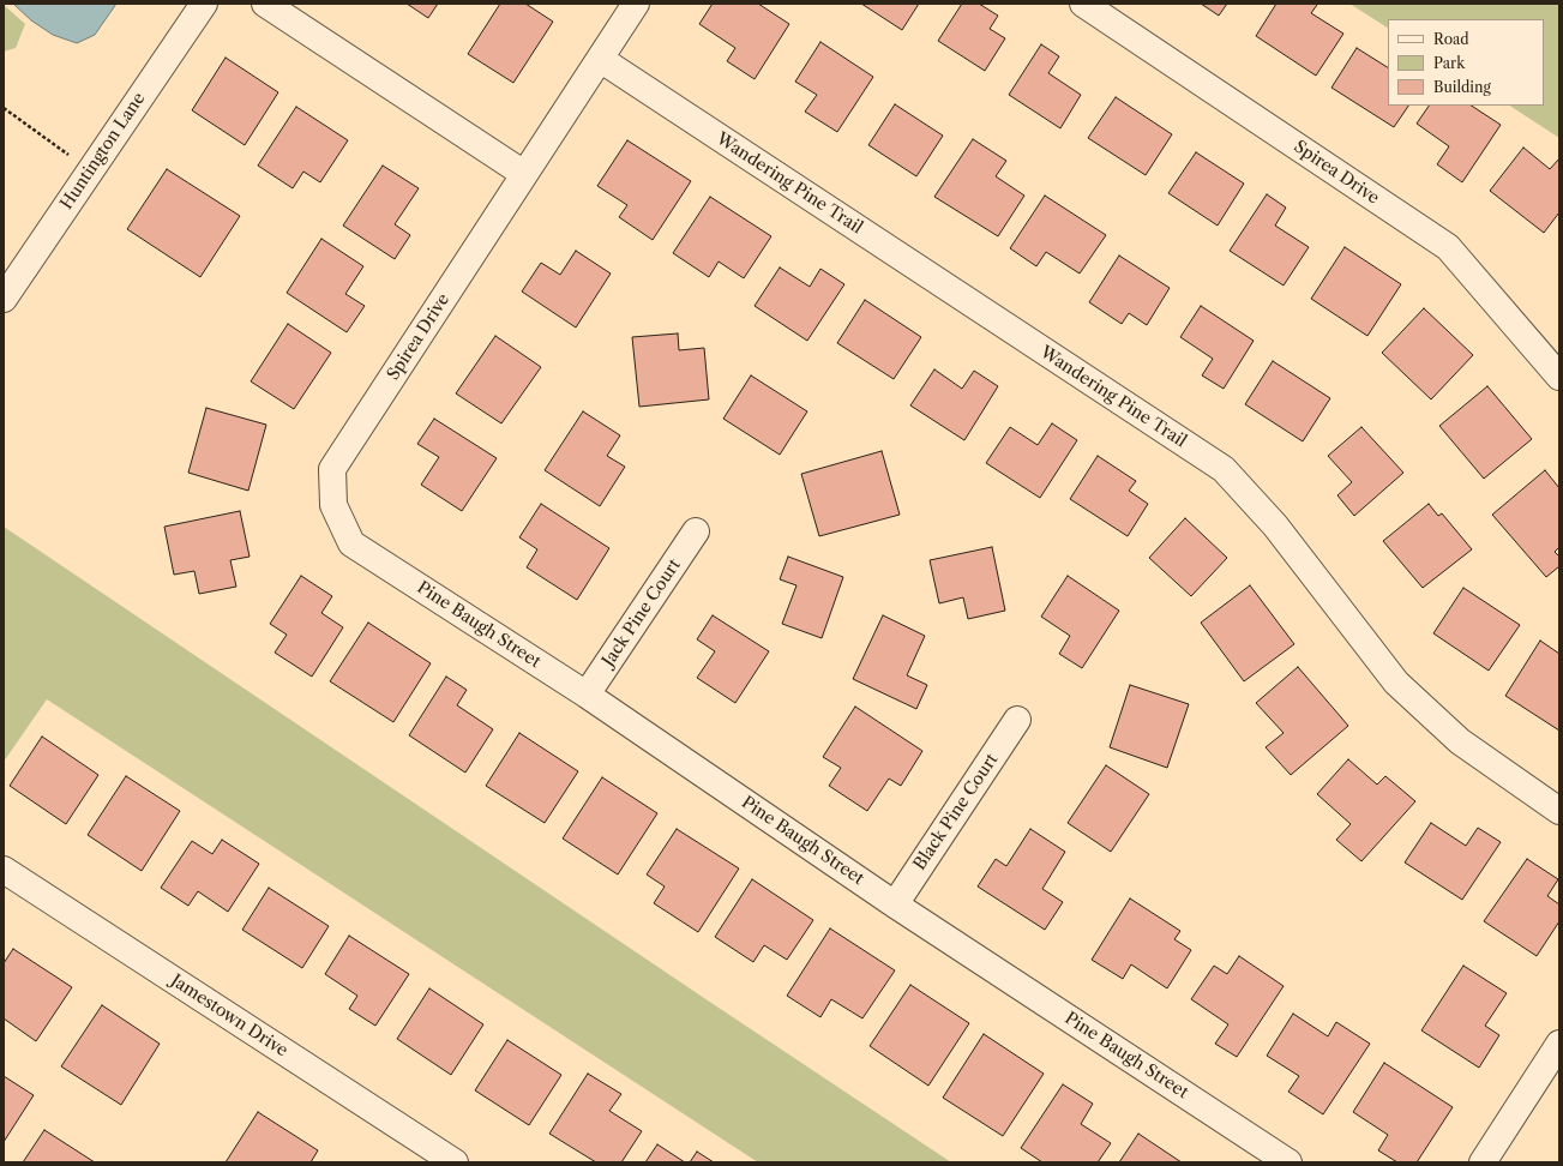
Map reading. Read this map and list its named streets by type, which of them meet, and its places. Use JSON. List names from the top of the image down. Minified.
{"streets":{"street":["Huntington Lane","Spirea Drive","Wandering Pine Trail","Jack Pine Court","Pine Baugh Street","Black Pine Court","Jamestown Drive"]},"crossings":[["Spirea Drive","Wandering Pine Trail"],["Spirea Drive","Pine Baugh Street"],["Jack Pine Court","Pine Baugh Street"],["Pine Baugh Street","Black Pine Court"]],"legend":["Road","Park","Building"]}
